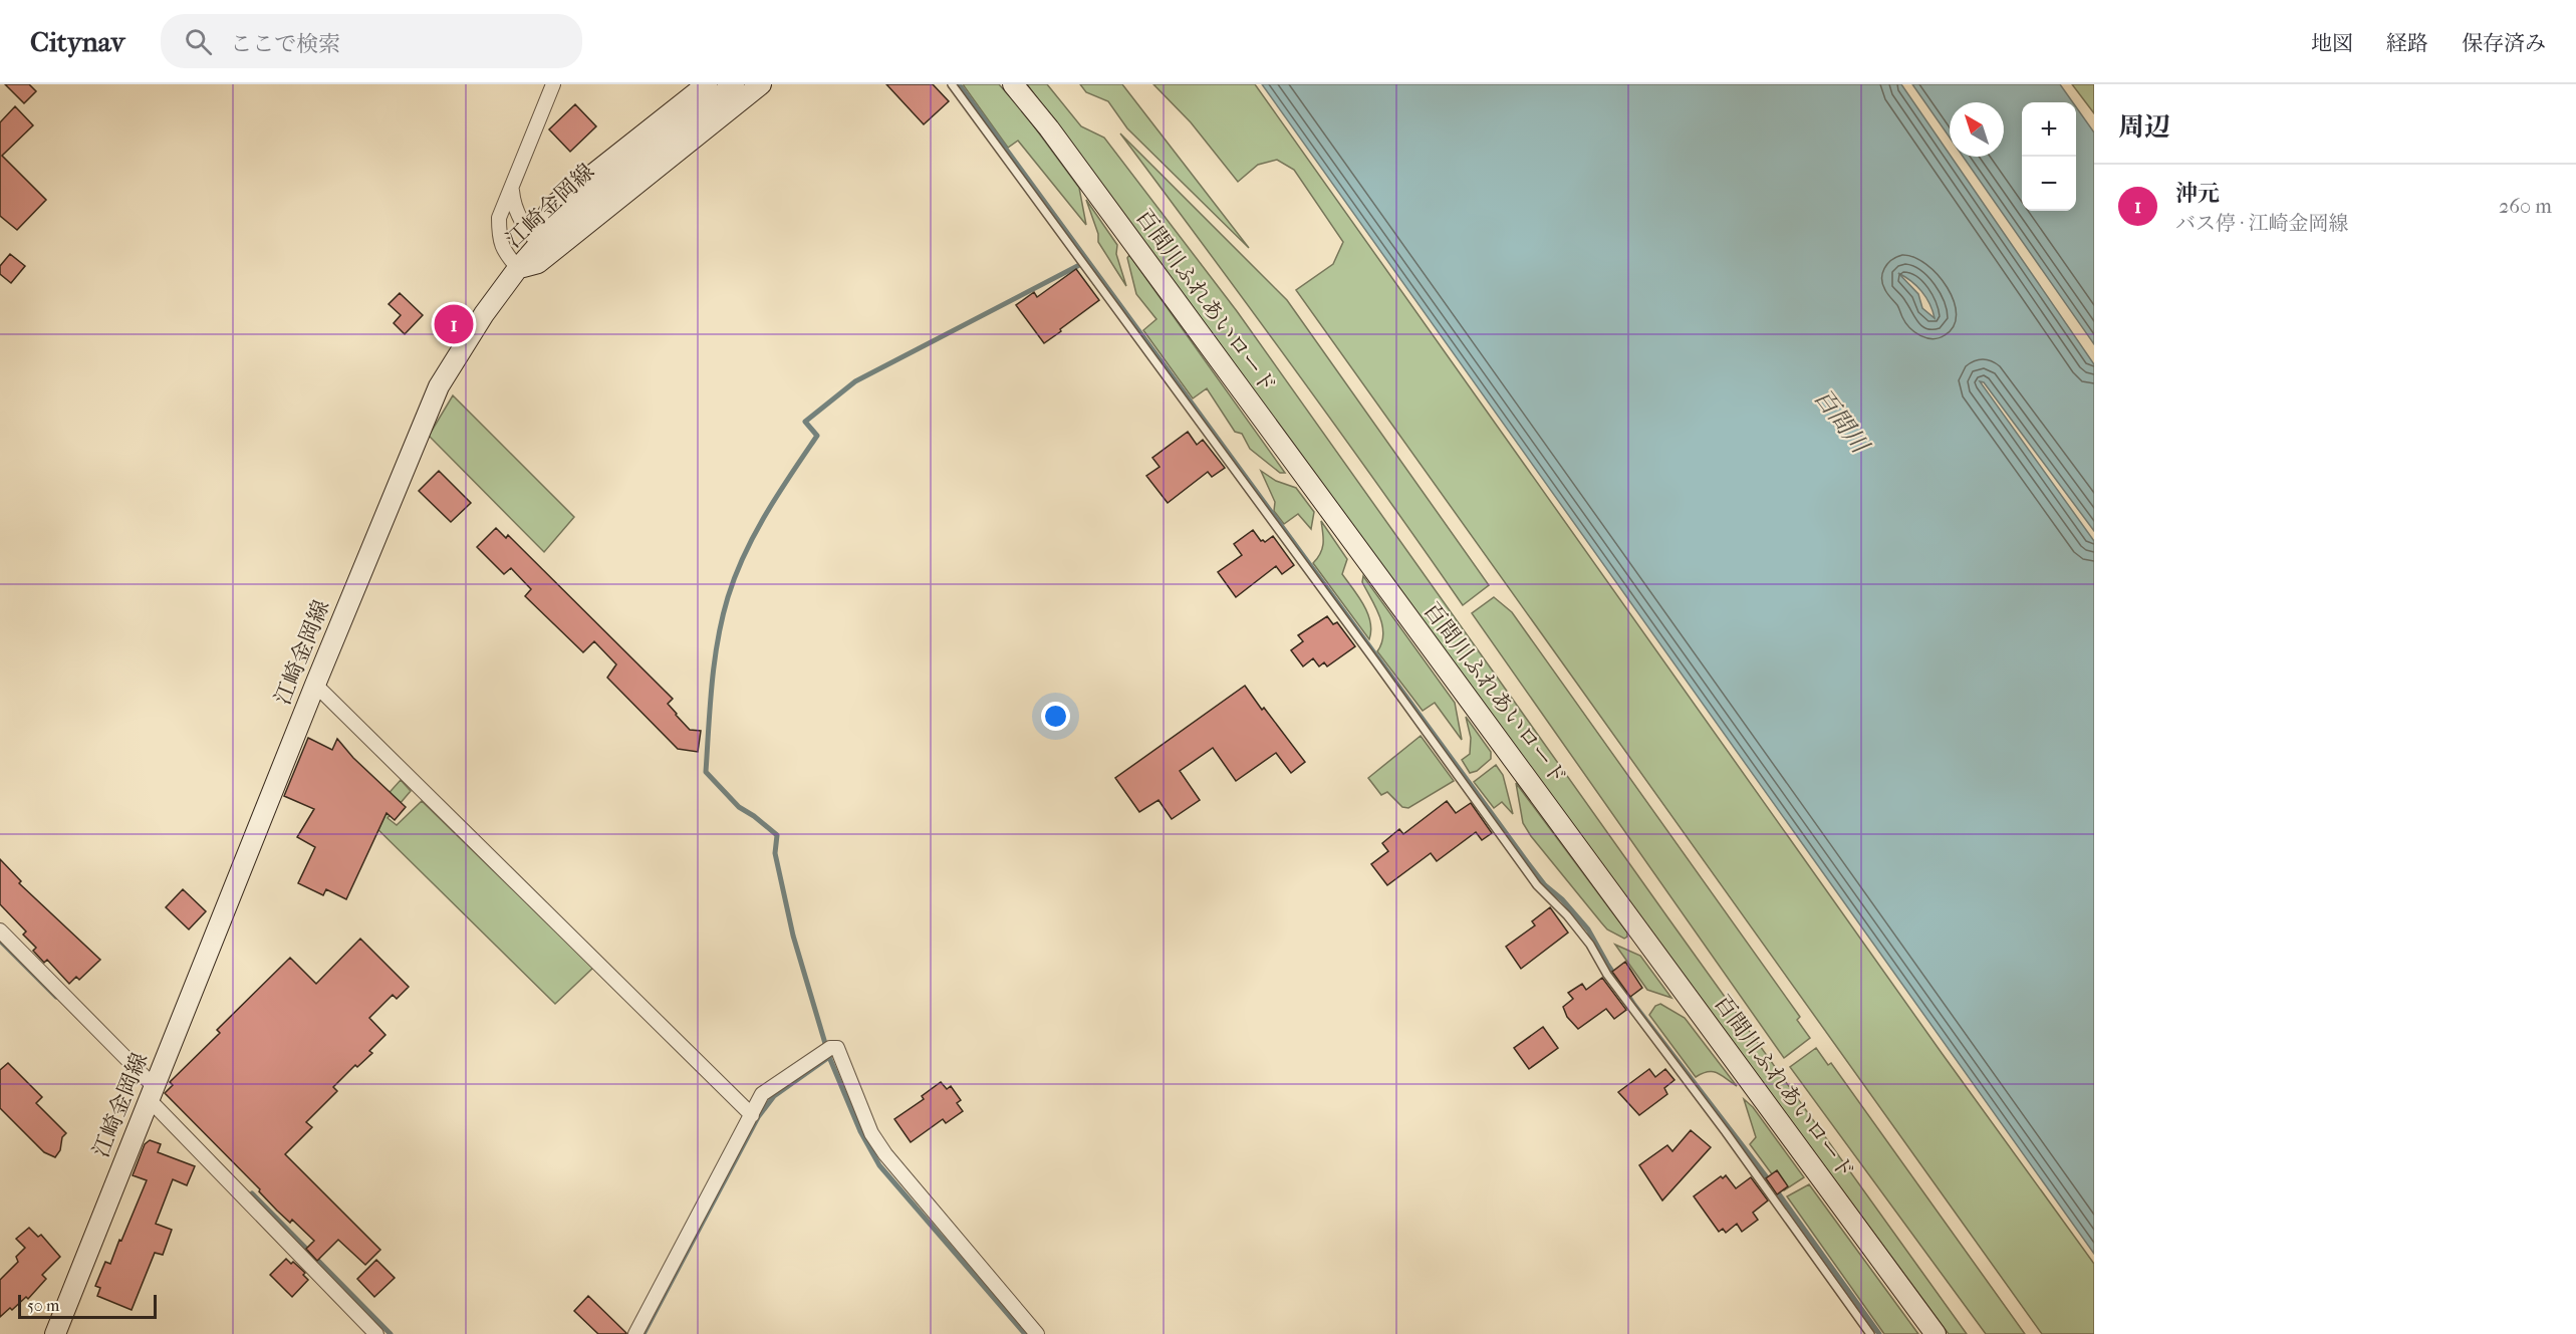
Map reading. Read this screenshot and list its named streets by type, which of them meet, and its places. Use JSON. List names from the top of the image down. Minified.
{"streets":{"main road":["江崎金岡線","百間川ふれあいロード"]},"water":["百間川"],"scale_bar":"50 m","north":"top left","page":{"header":"Citynav","search":"ここで検索","nav":["地図","経路","保存済み"],"heading":"周辺","map_buttons":["+","−"],"list":[{"mark":"1","name":"沖元","note":"バス停 · 江崎金岡線","value":"260 m"}],"pins":"1","scale":"50 m"}}
